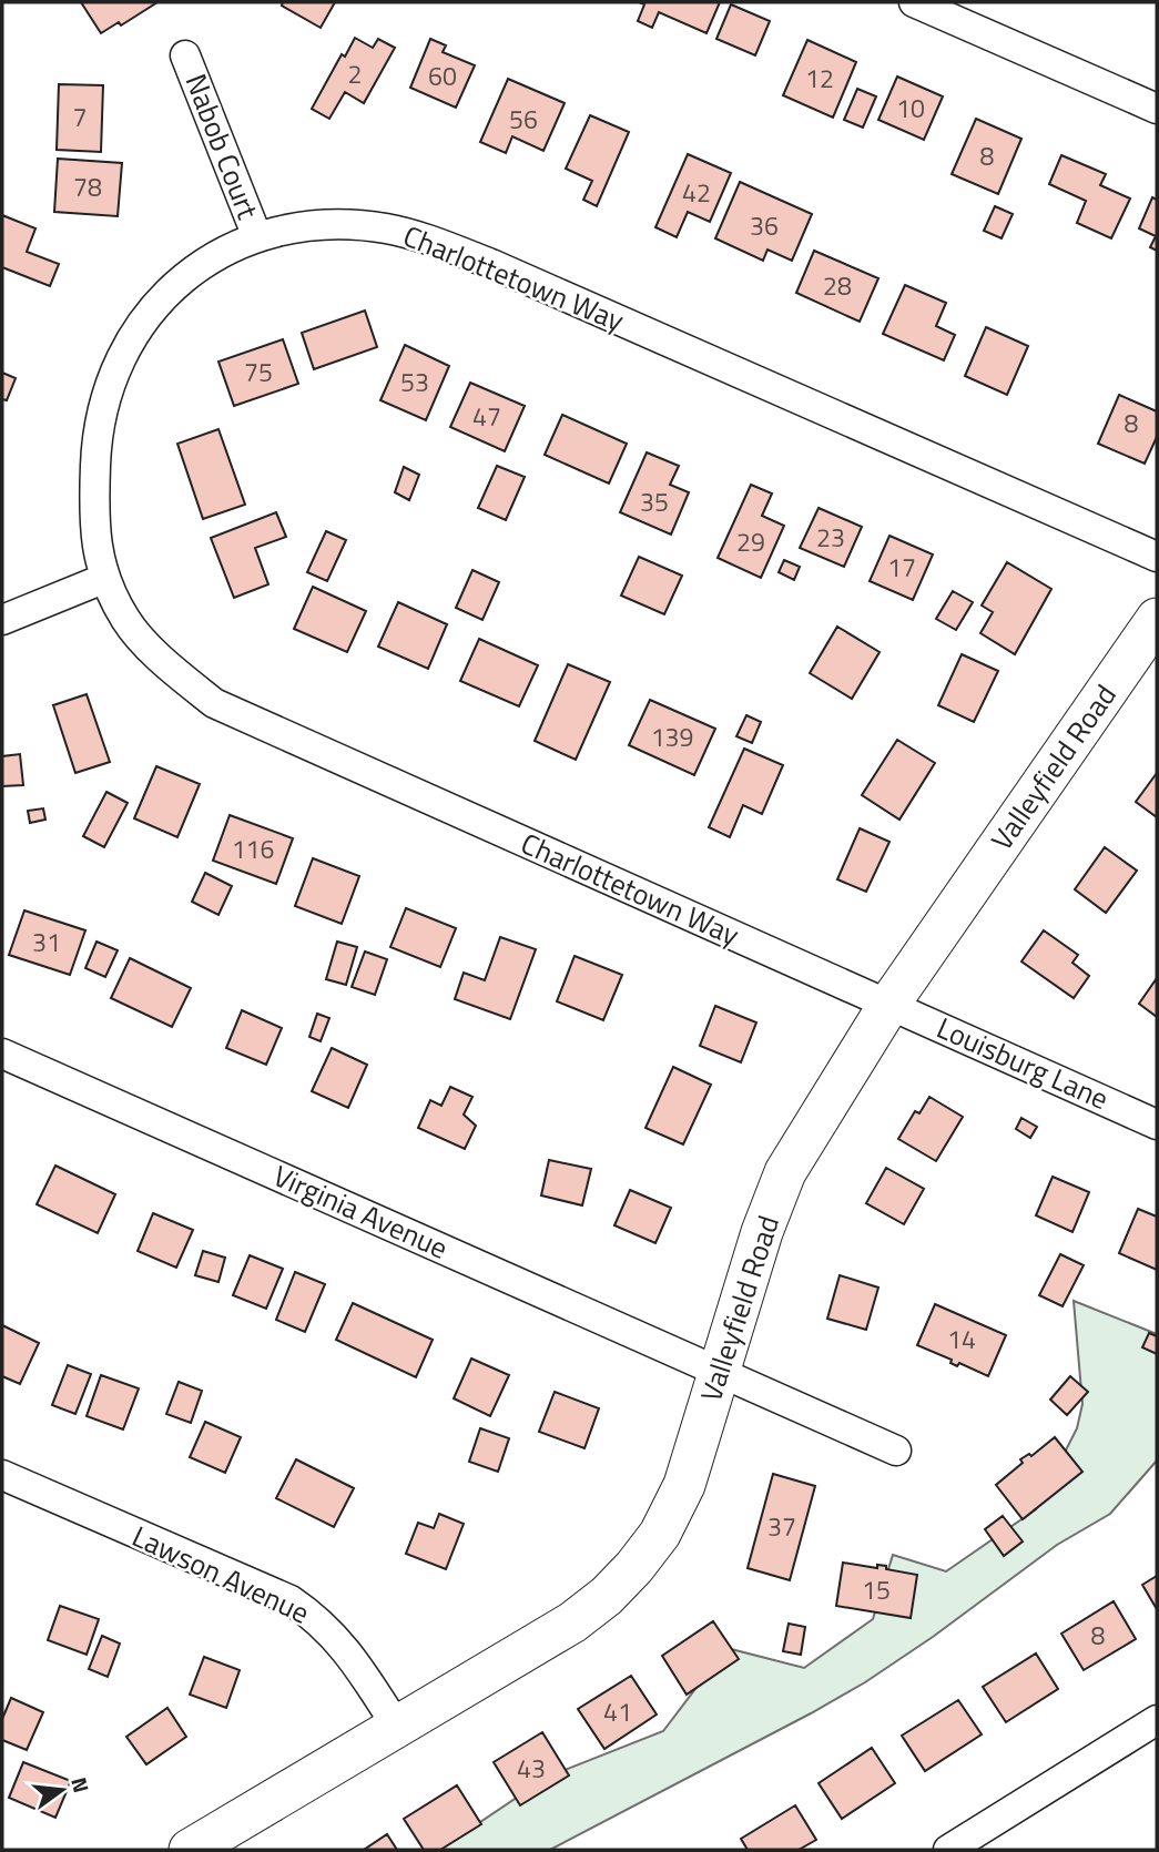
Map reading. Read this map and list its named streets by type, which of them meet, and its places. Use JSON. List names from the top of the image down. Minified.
{"streets":{"street":["Nabob Court","Charlottetown Way","Valleyfield Road","Louisburg Lane","Virginia Avenue","Lawson Avenue"]},"crossings":[["Nabob Court","Charlottetown Way"],["Charlottetown Way","Valleyfield Road"],["Charlottetown Way","Louisburg Lane"],["Valleyfield Road","Louisburg Lane"],["Valleyfield Road","Virginia Avenue"],["Valleyfield Road","Lawson Avenue"]],"house_numbers":["2","60","12","10","7","56","8","78","42","36","28","75","53","47","8","35","23","29","17","139","116","31","14","37","15","8","41","43"],"north":"right"}
